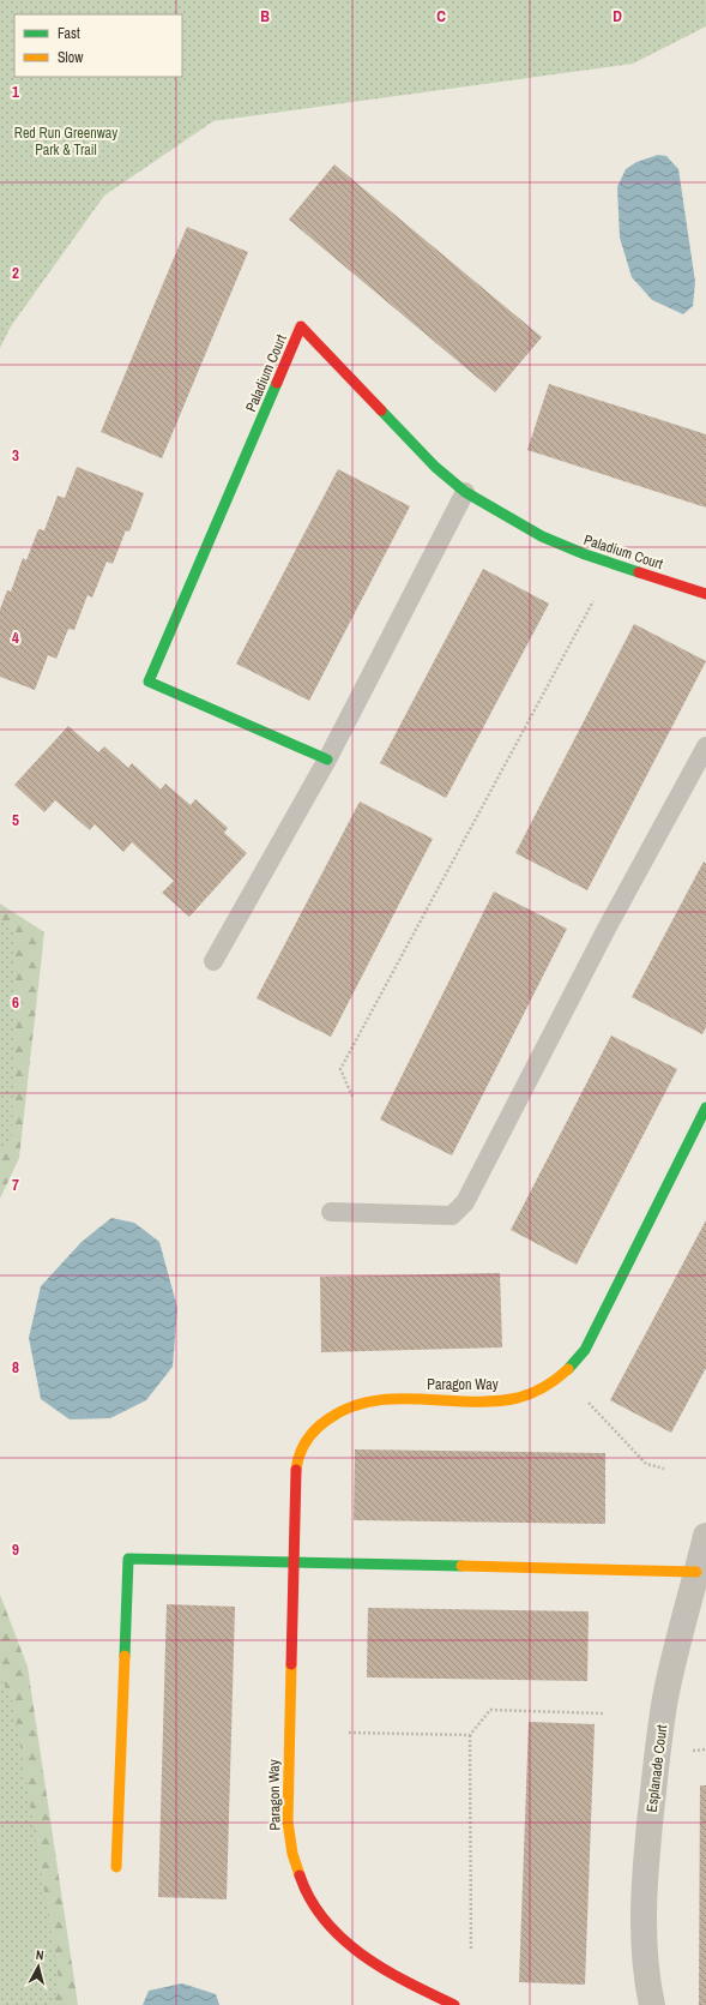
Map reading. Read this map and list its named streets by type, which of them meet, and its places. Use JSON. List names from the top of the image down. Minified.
{"streets":{"street":["Paladium Court","Paragon Way","Esplanade Court"]},"parks":["Red Run Greenway Park & Trail"],"legend":["Fast","Slow"],"north":"top","grid":{"columns":["B","C","D"],"rows":["1","2","3","4","5","6","7","8","9"]}}
